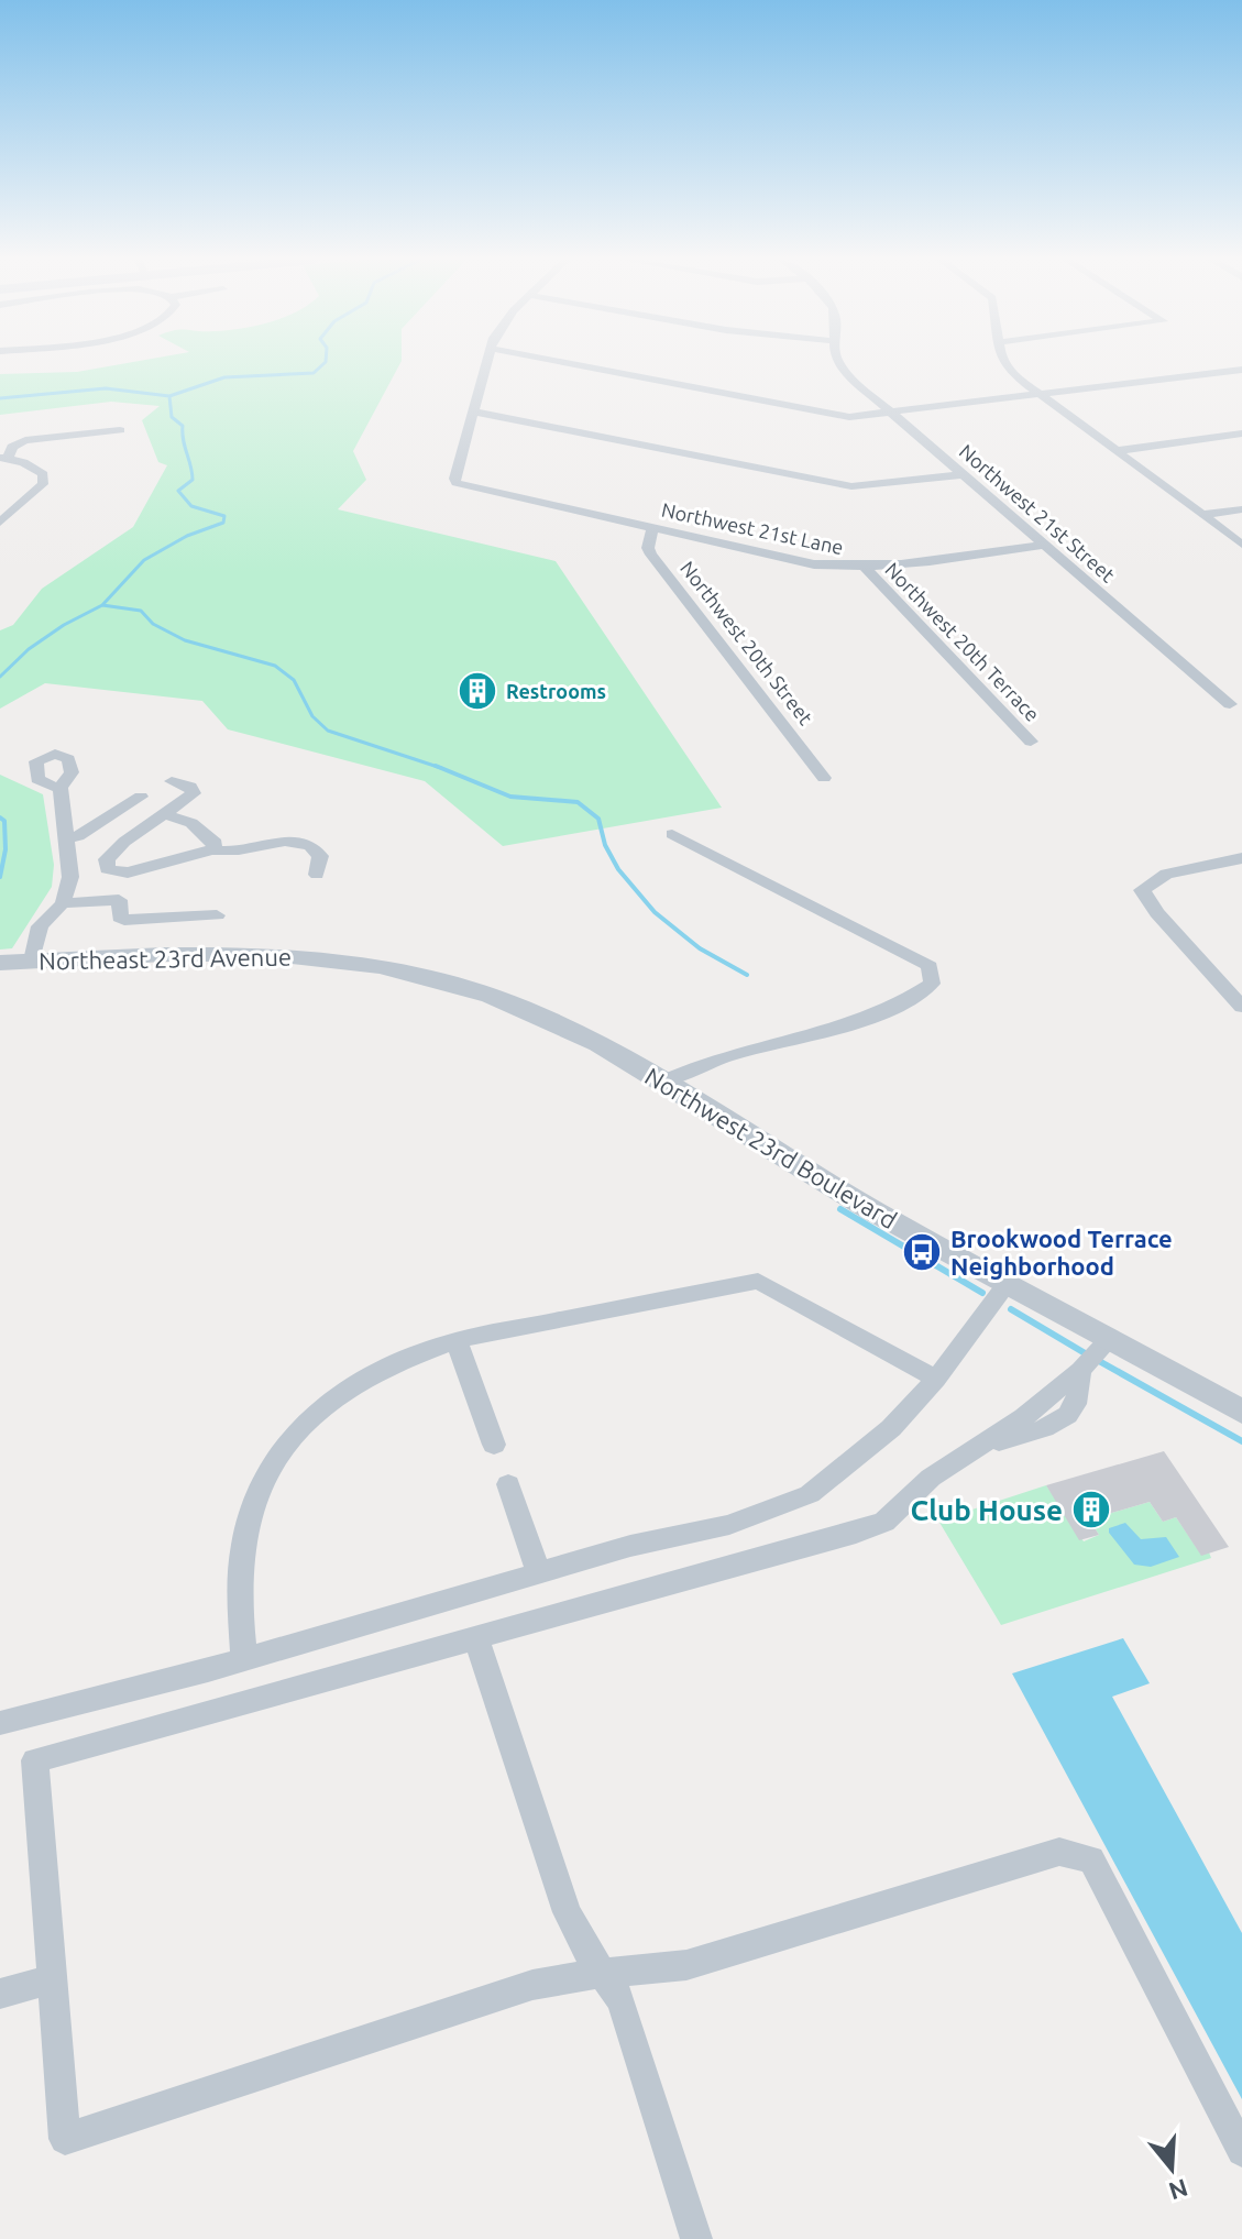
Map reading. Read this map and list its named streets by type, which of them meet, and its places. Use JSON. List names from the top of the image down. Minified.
{"streets":{"street":["Northwest 21st Street","Northwest 21st Lane","Northwest 20th Terrace","Northwest 20th Street","Northeast 23rd Avenue","Northwest 23rd Boulevard"]},"crossings":[["Northwest 21st Street","Northwest 21st Lane"],["Northwest 21st Lane","Northwest 20th Terrace"],["Northwest 21st Lane","Northwest 20th Street"],["Northeast 23rd Avenue","Northwest 23rd Boulevard"]],"places":{"building":["Restrooms","Club House"],"bus stop":["Brookwood Terrace Neighborhood"]},"north":"bottom"}
